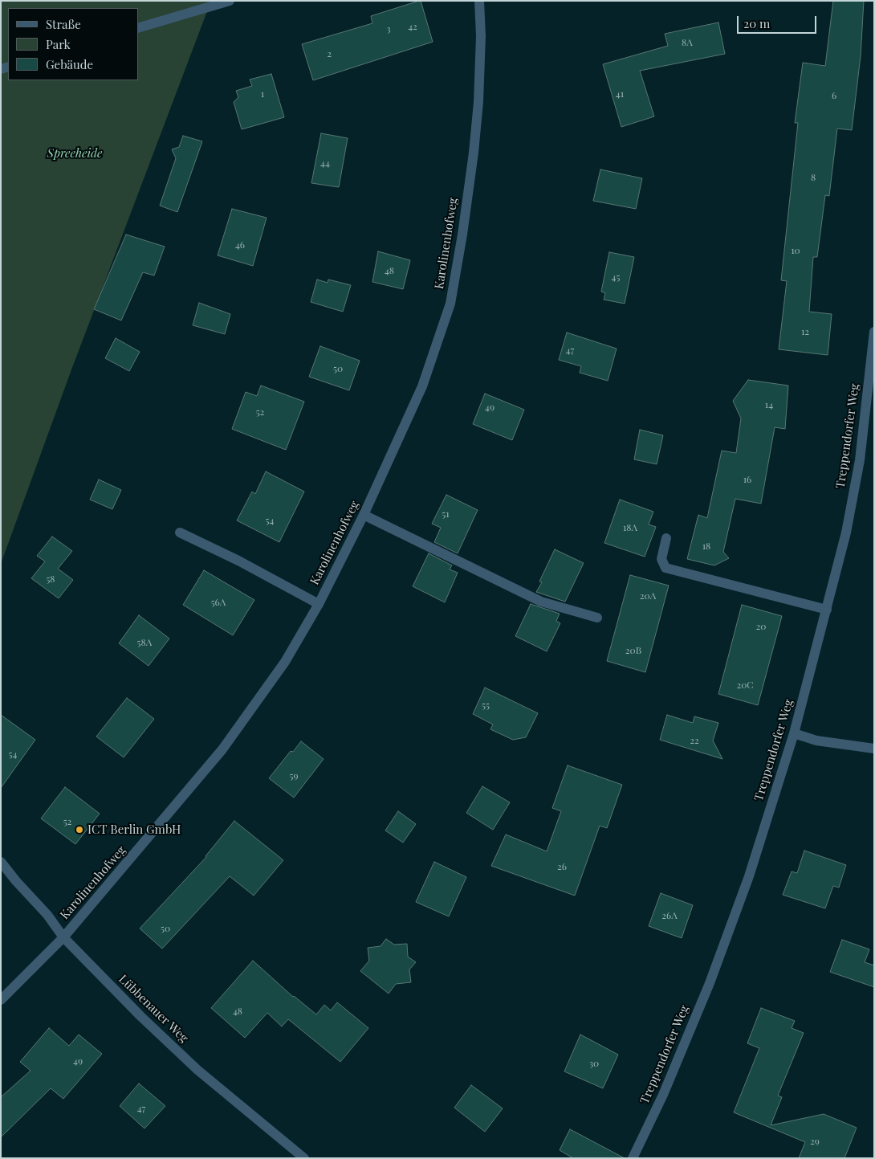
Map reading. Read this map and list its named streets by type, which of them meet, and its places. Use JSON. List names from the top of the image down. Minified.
{"streets":{"street":["Karolinenhofweg","Treppendorfer Weg","Lübbenauer Weg"]},"crossings":[["Karolinenhofweg","Lübbenauer Weg"]],"parks":["Spreeheide"],"places":["ICT Berlin GmbH"],"house_numbers":["42","3","8A","2","1","41","6","44","8","46","10","48","45","12","47","50","14","49","52","16","51","54","18A","18","58","20A","56A","20","58A","20B","20C","55","22","54","59","52","26","26A","50","48","49","30","47","29"],"legend":["Straße","Park","Gebäude"],"scale_bar":"20 m"}
